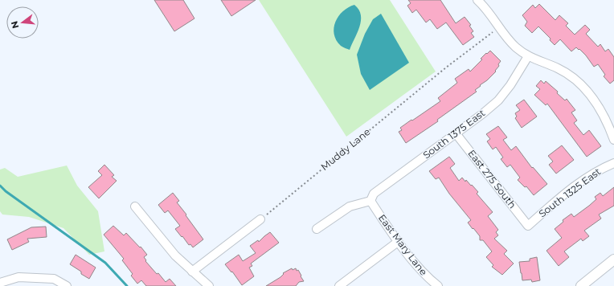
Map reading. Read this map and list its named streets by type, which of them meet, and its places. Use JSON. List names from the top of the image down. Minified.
{"streets":{"street":["South 1375 East","East 275 South","South 1325 East","East Mary Lane"],"path":["Muddy Lane"]},"crossings":[["South 1375 East","East 275 South"],["South 1375 East","East Mary Lane"],["East 275 South","South 1325 East"]],"north":"left"}
